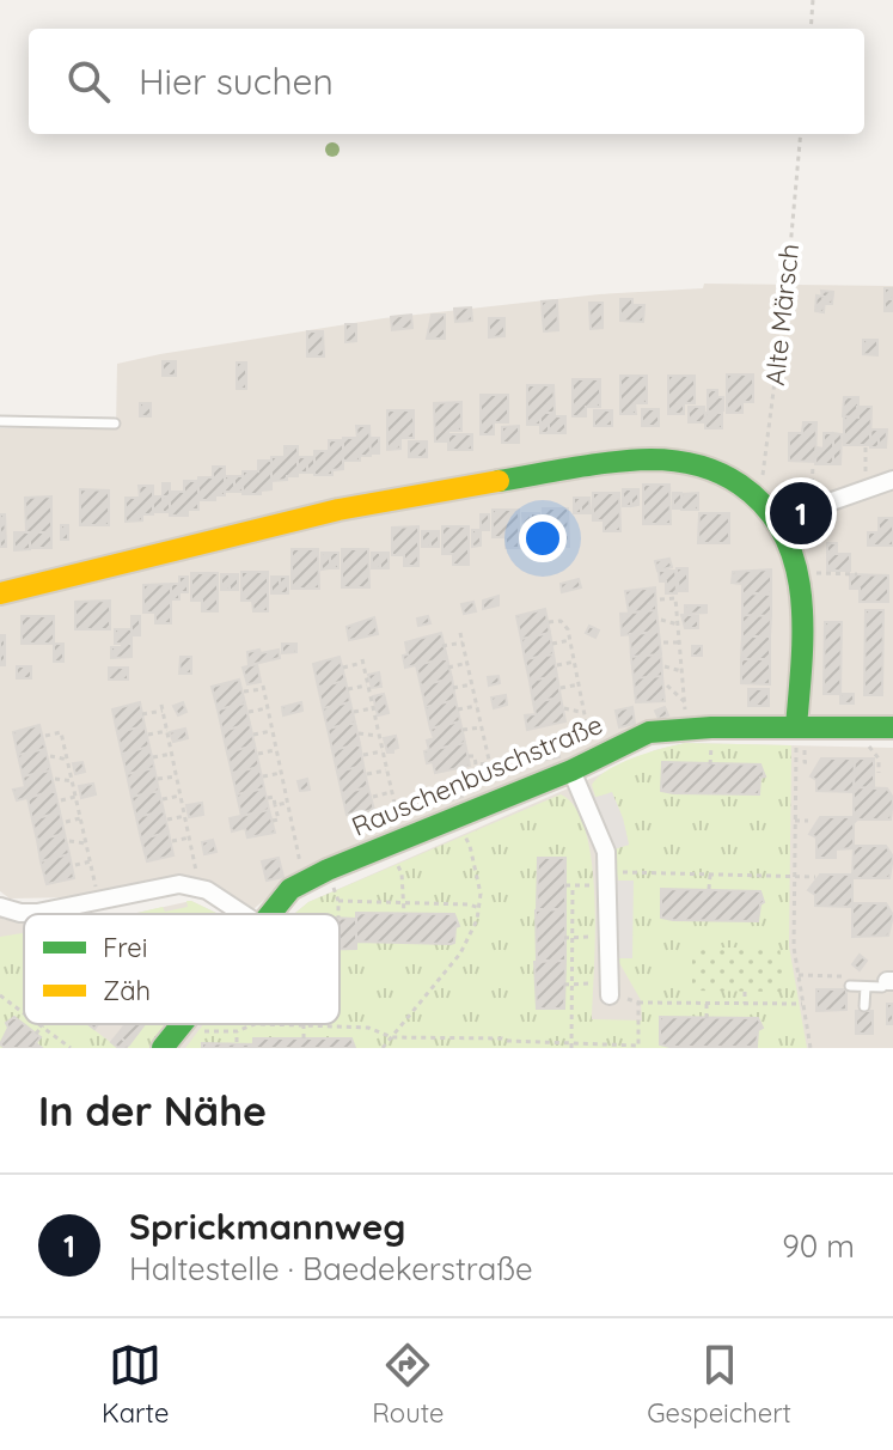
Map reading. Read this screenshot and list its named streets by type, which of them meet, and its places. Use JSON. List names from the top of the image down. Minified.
{"streets":{"street":["Rauschenbuschstraße"],"path":["Alte Märsch"]},"legend":["Frei","Zäh"],"page":{"search":"Hier suchen","pins":"1","heading":"In der Nähe","list":[{"mark":"1","name":"Sprickmannweg","note":"Haltestelle · Baedekerstraße","value":"90 m"}],"nav":["Karte","Route","Gespeichert"]}}
